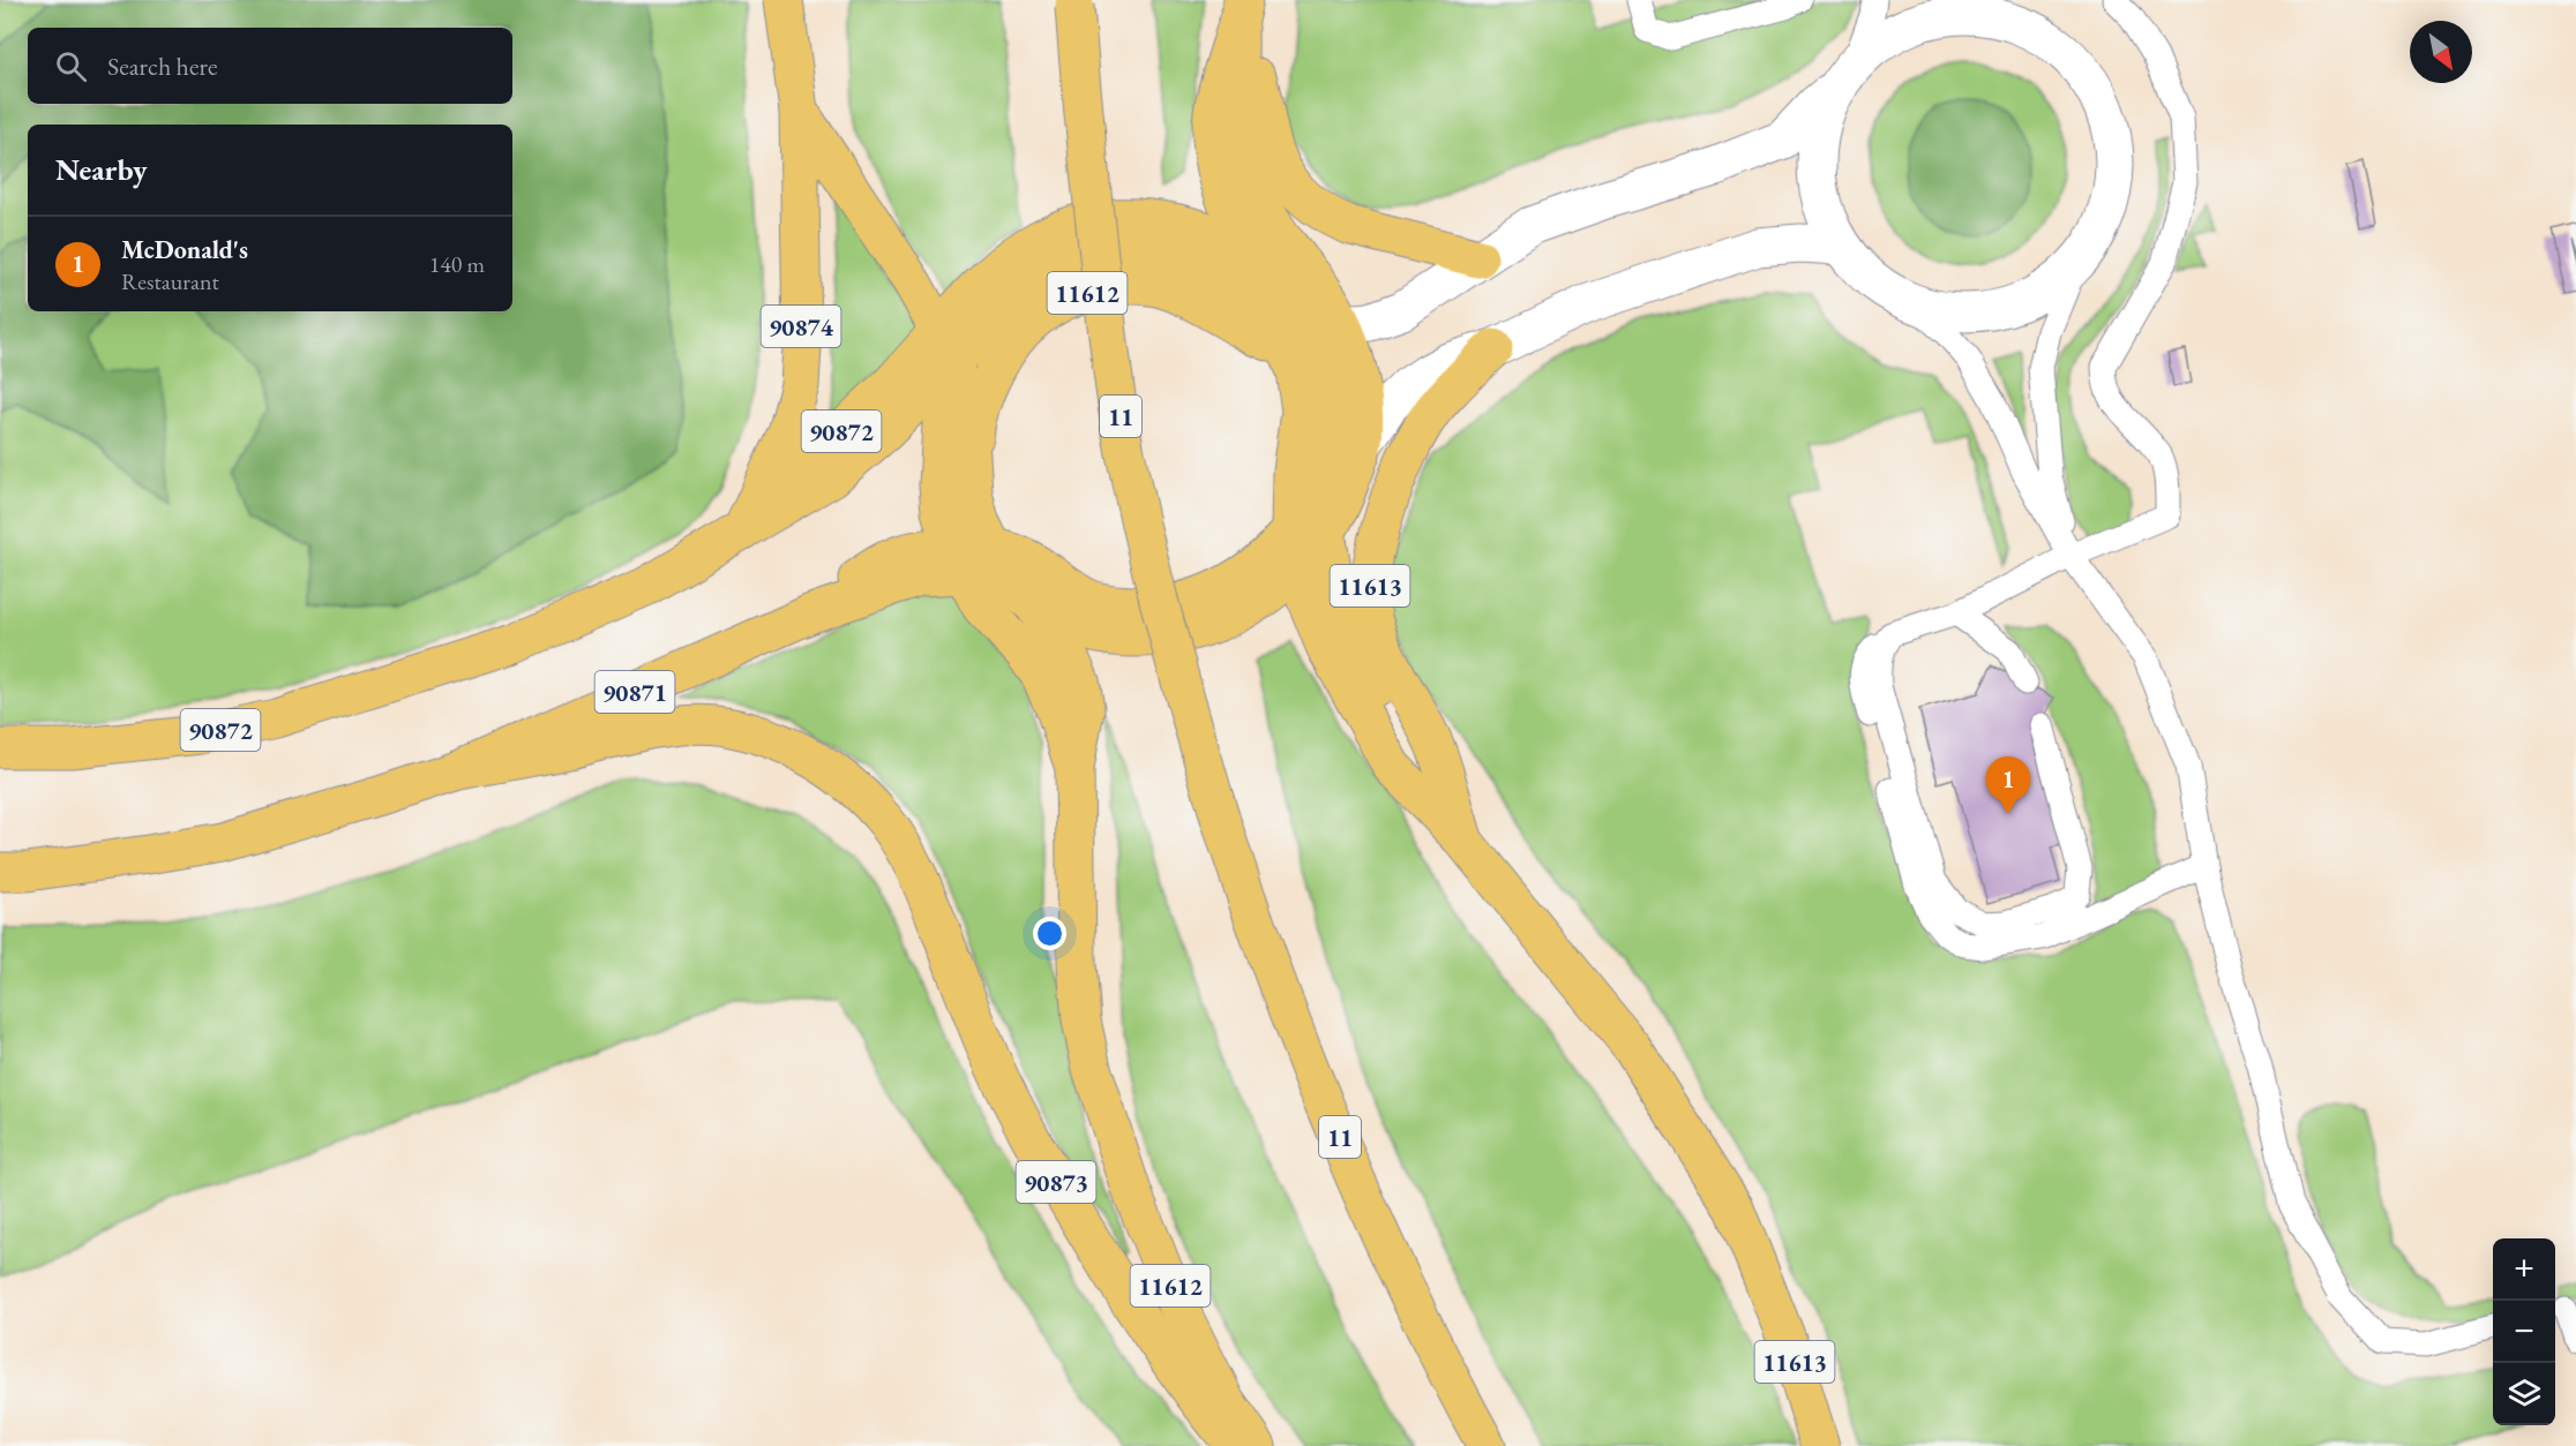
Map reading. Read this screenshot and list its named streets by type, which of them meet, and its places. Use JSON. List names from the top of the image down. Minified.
{"streets":{"main road":["11612","90874","11","90872","11613","90871","90873"]},"crossings":[["11612","90874"],["11612","90872"],["11612","11613"],["11612","90871"],["90874","90872"],["90871","90873"]],"north":"bottom right","page":{"search":"Search here","heading":"Nearby","list":[{"mark":"1","name":"McDonald's","note":"Restaurant","value":"140 m"}],"pins":"1","map_buttons":["+","−"]}}
